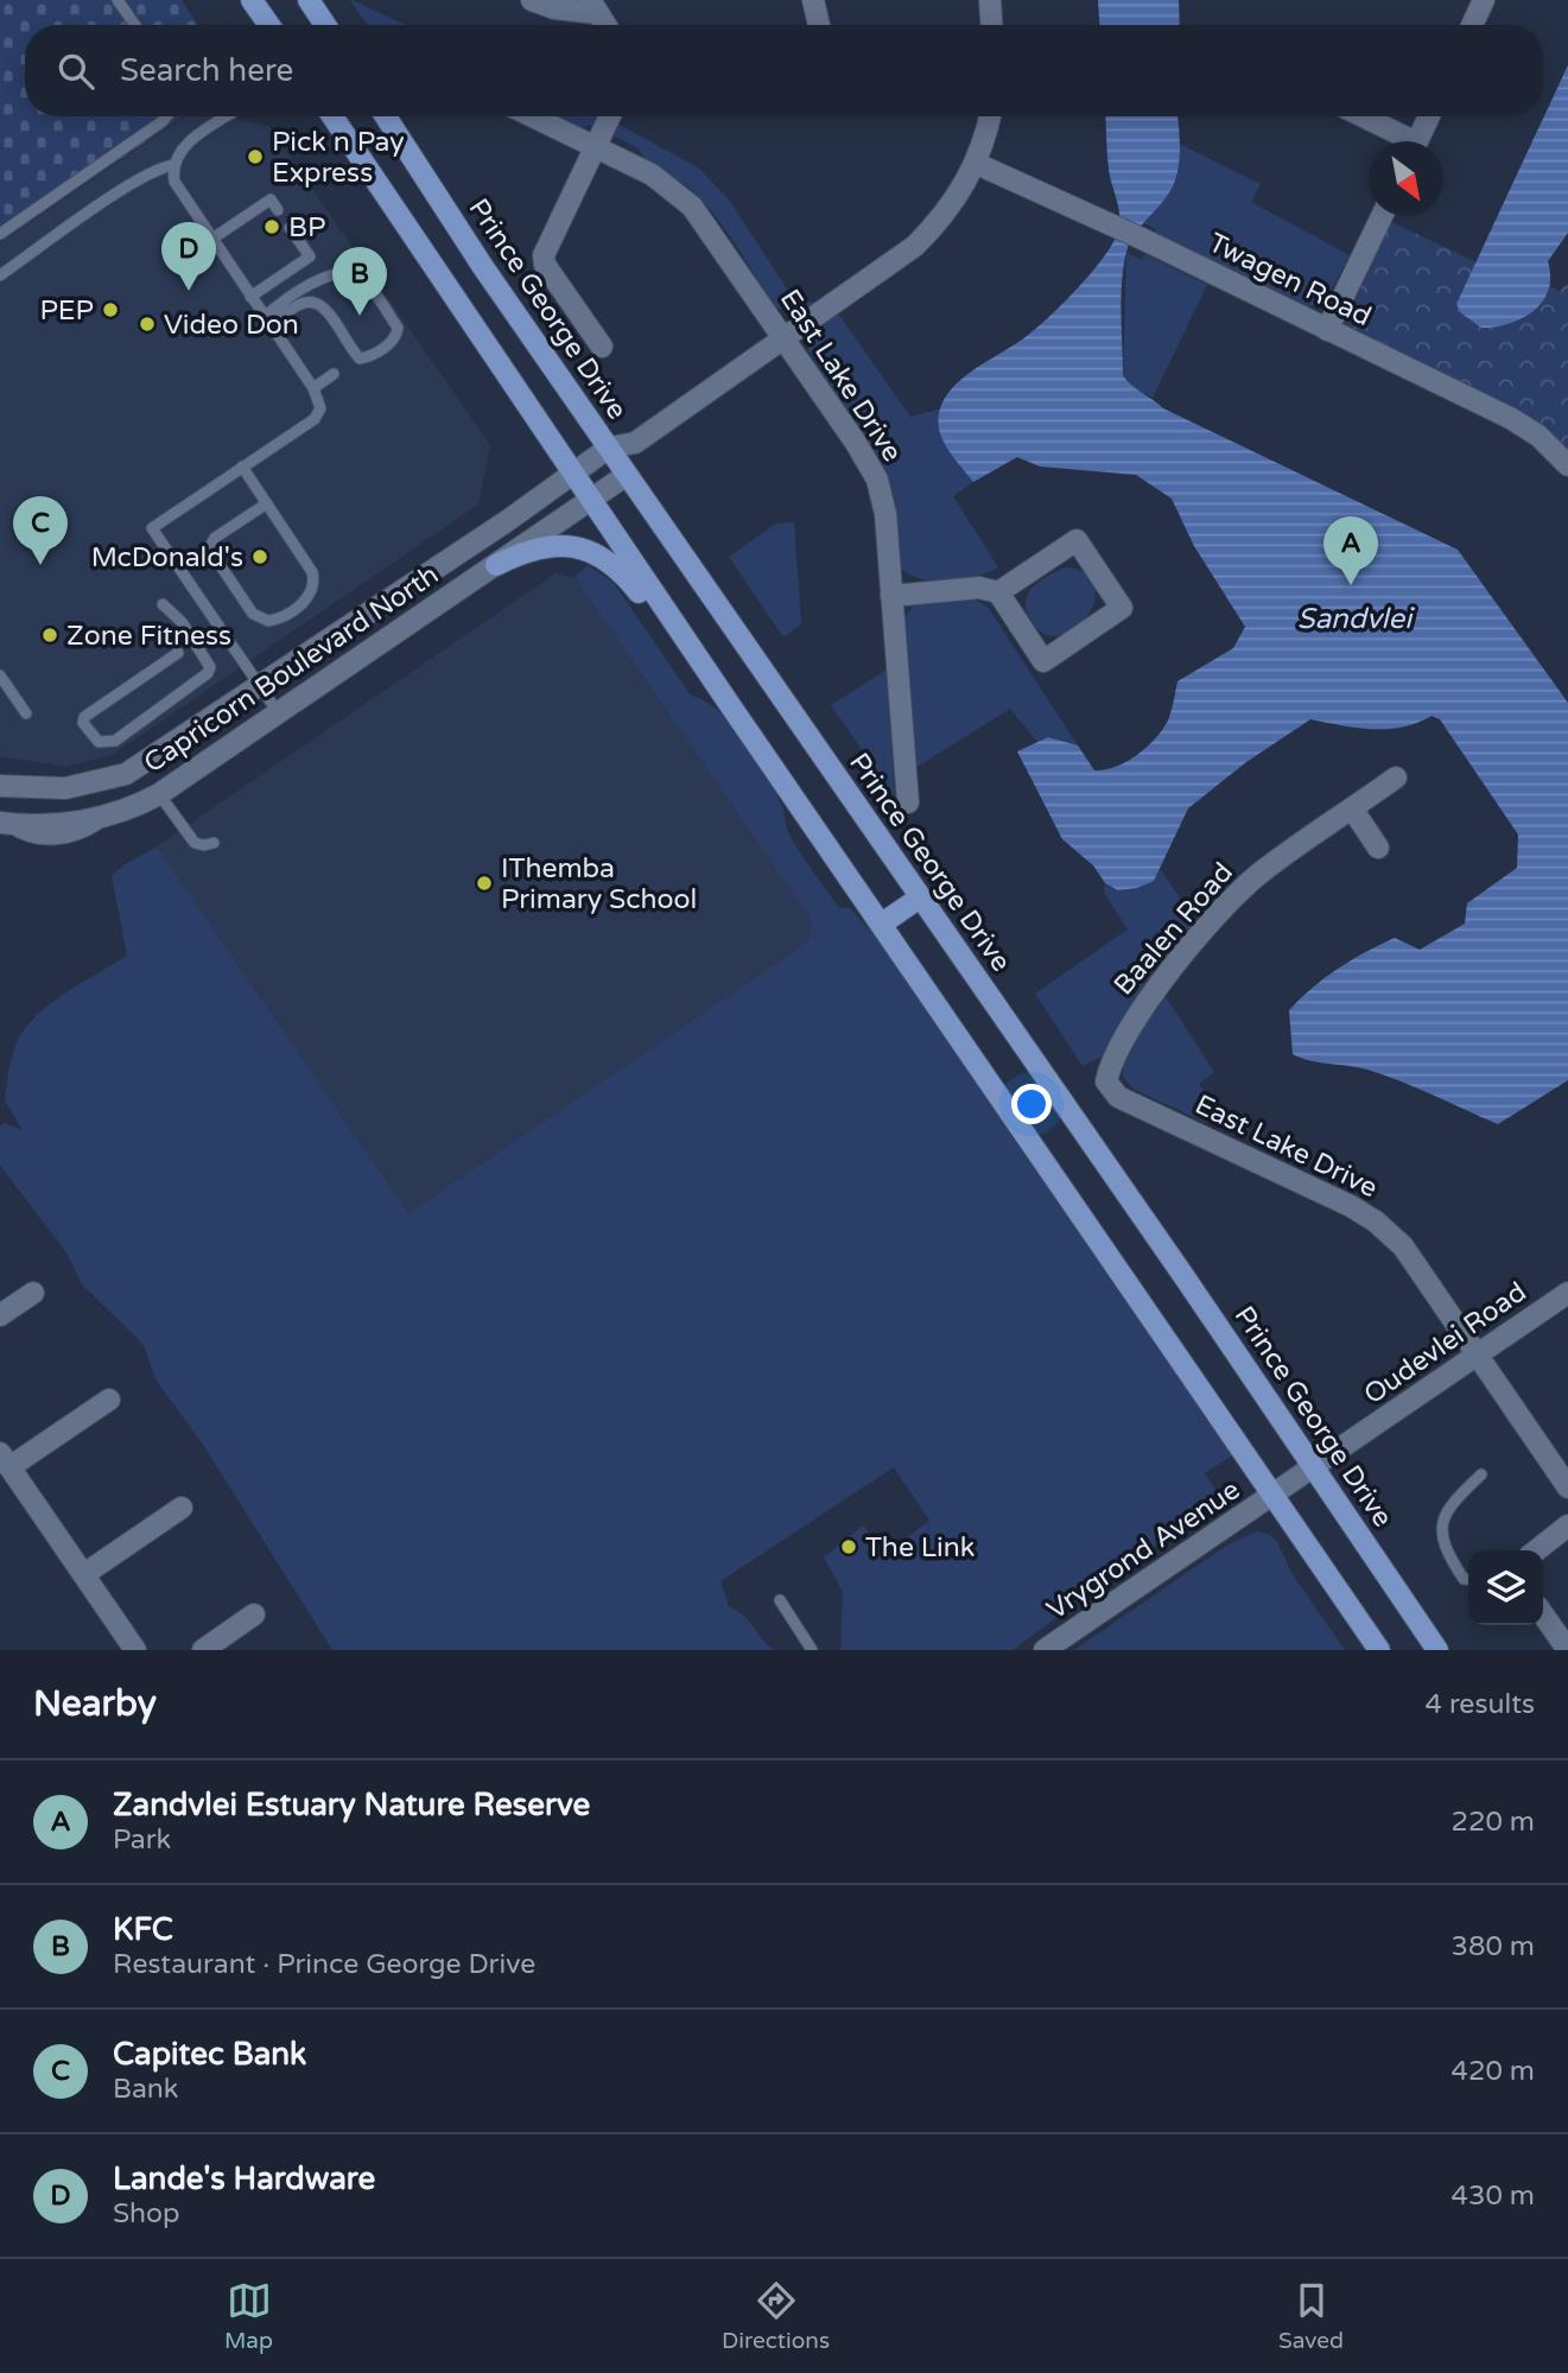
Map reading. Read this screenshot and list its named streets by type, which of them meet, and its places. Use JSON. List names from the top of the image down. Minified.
{"streets":{"main road":["Prince George Drive"],"street":["Twagen Road","East Lake Drive","Capricorn Boulevard North","Baalen Road","Oudevlei Road","Vrygrond Avenue"]},"crossings":[["Prince George Drive","Capricorn Boulevard North"],["Prince George Drive","Oudevlei Road"],["East Lake Drive","Baalen Road"],["East Lake Drive","Oudevlei Road"],["Oudevlei Road","Vrygrond Avenue"]],"water":["Sandvlei"],"places":["Pick n Pay Express","BP","PEP","Video Don","McDonald's","Zone Fitness","IThemba Primary School","The Link"],"north":"bottom right","page":{"search":"Search here","pins":["D","B","C","A"],"heading":["Nearby","4 results"],"list":[{"mark":"A","name":"Zandvlei Estuary Nature Reserve","note":"Park","value":"220 m"},{"mark":"B","name":"KFC","note":"Restaurant · Prince George Drive","value":"380 m"},{"mark":"C","name":"Capitec Bank","note":"Bank","value":"420 m"},{"mark":"D","name":"Lande's Hardware","note":"Shop","value":"430 m"}],"nav":["Map","Directions","Saved"]}}
